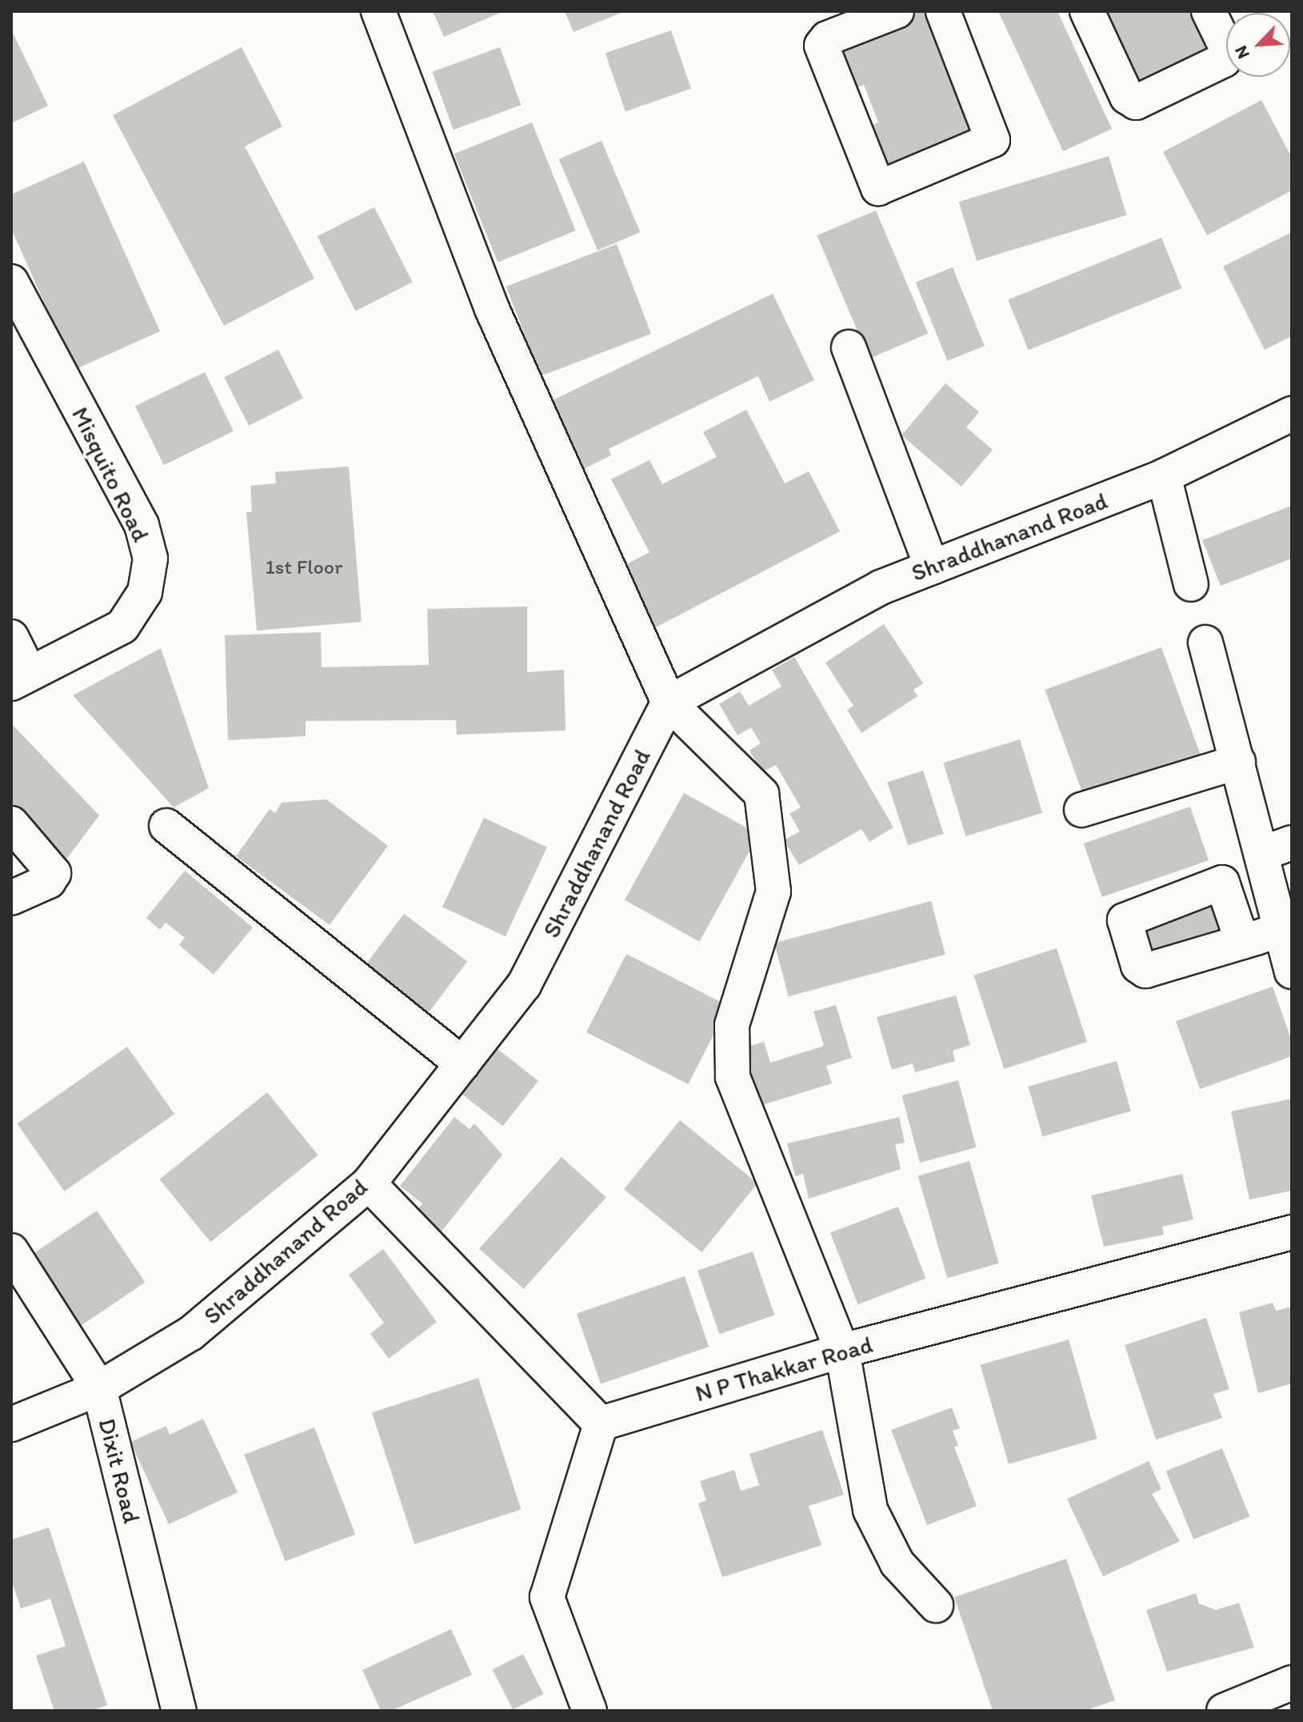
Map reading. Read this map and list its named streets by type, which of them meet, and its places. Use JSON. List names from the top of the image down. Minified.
{"streets":{"street":["Misquito Road","Shraddhanand Road","N P Thakkar Road","Dixit Road"]},"crossings":[["Shraddhanand Road","Dixit Road"]],"house_numbers":["1st Floor"],"north":"bottom left"}
